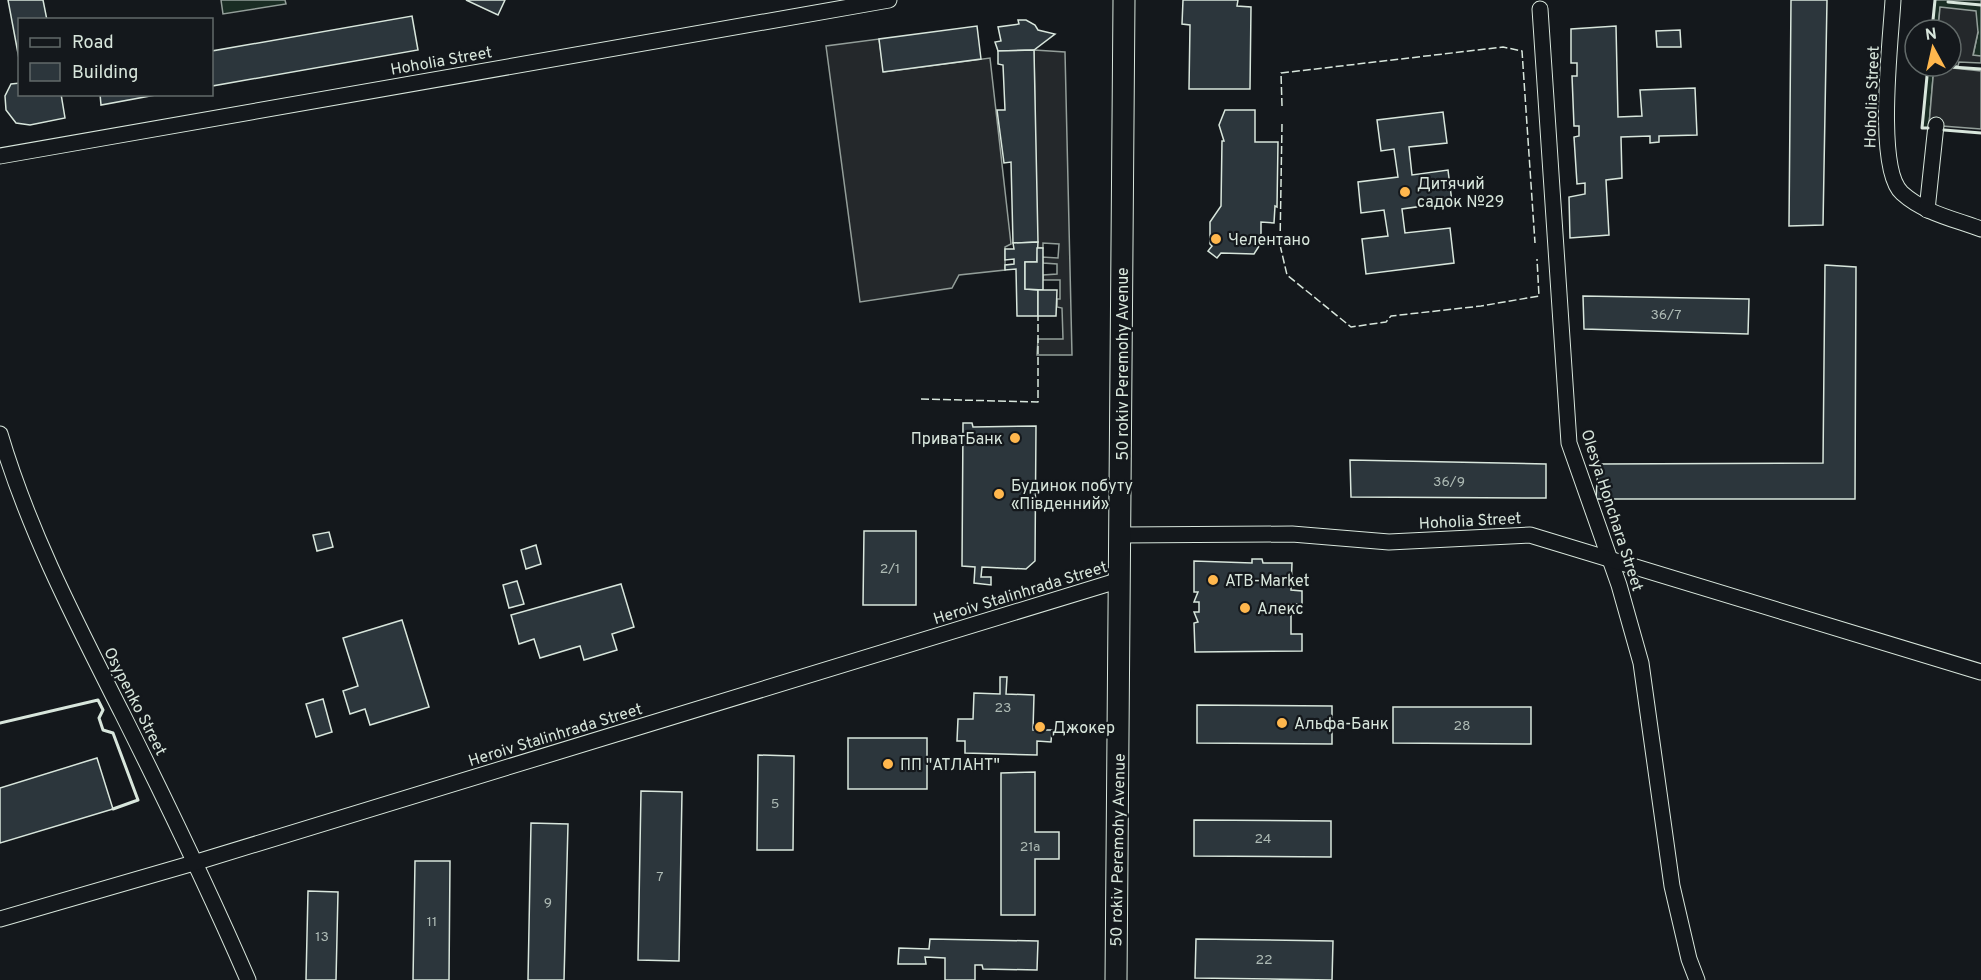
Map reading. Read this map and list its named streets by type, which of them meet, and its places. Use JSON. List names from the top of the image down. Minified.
{"streets":{"main road":["50 rokiv Peremohy Avenue"],"street":["Hoholia Street","Olesya Honchara Street","Heroiv Stalinhrada Street","Osypenko Street"]},"crossings":[["Hoholia Street","50 rokiv Peremohy Avenue"],["Hoholia Street","Olesya Honchara Street"],["50 rokiv Peremohy Avenue","Heroiv Stalinhrada Street"],["Heroiv Stalinhrada Street","Osypenko Street"]],"places":["Дитячий садок №29","Челентано","ПриватБанк","Будинок побуту «Південний»","ATB-Market","Алекс","Альфа-Банк","Джокер","ПП \"АТЛАНТ\""],"house_numbers":["36/7","36/9","2/1","23","28","5","24","21а","7","9","11","13","22"],"legend":["Road","Building"],"north":"top"}
